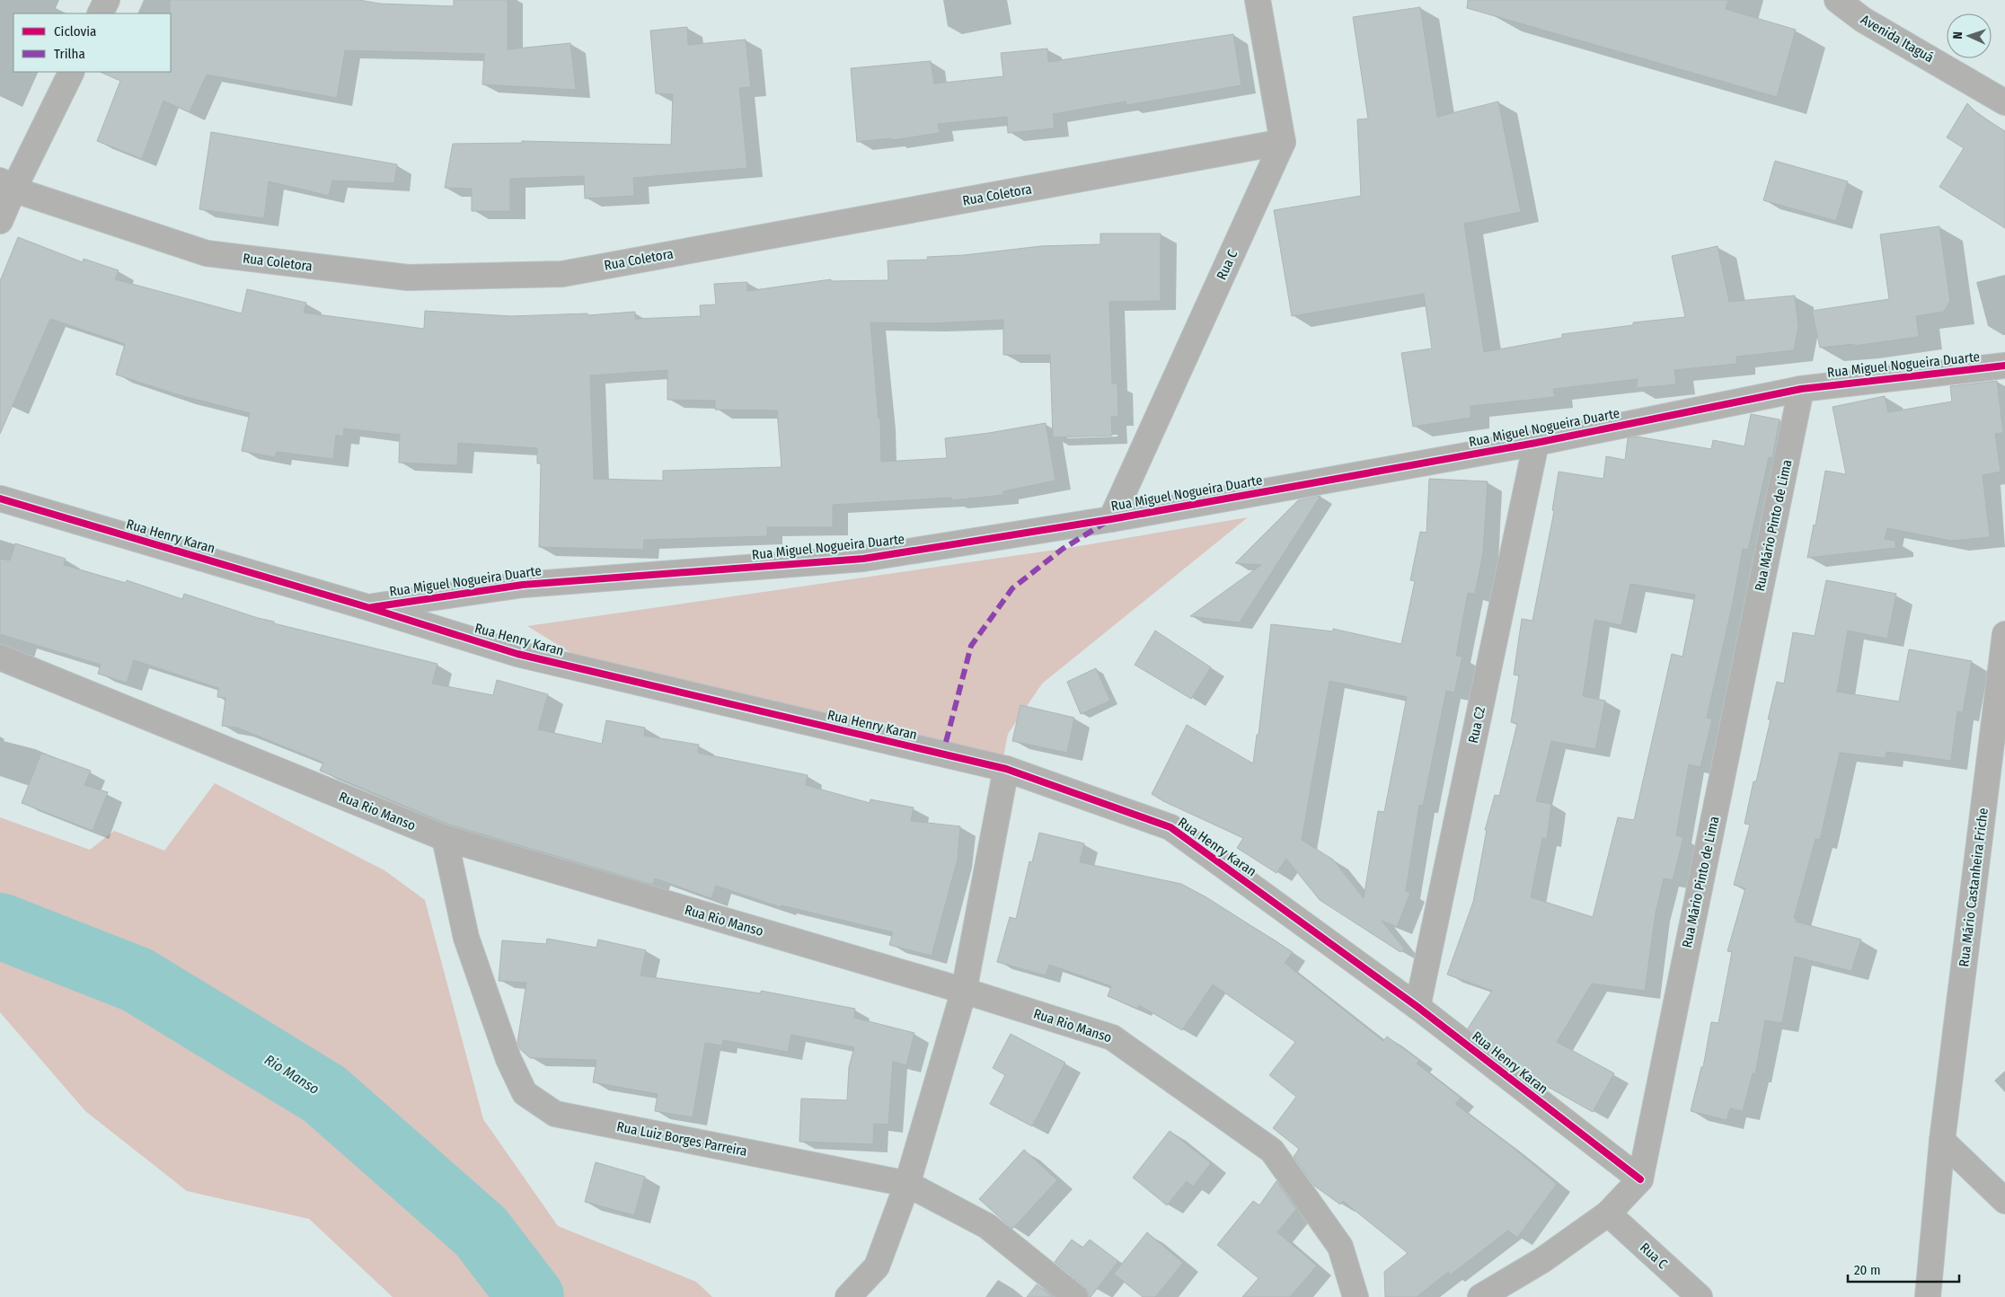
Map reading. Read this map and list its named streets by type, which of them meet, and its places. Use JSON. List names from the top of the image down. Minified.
{"streets":{"street":["Avenida Itaguá","Rua Coletora","Rua C","Rua Miguel Nogueira Duarte","Rua Mário Pinto de Lima","Rua Henry Karan","Rua C2","Rua Rio Manso","Rua Mário Castanheira Friche","Rua Luiz Borges Parreira"]},"crossings":[["Rua Coletora","Rua C"],["Rua C","Rua Miguel Nogueira Duarte"],["Rua Miguel Nogueira Duarte","Rua Mário Pinto de Lima"],["Rua Miguel Nogueira Duarte","Rua Henry Karan"],["Rua Miguel Nogueira Duarte","Rua C2"],["Rua Mário Pinto de Lima","Rua Henry Karan"],["Rua Henry Karan","Rua C2"],["Rua Rio Manso","Rua Luiz Borges Parreira"]],"water":["Rio Manso"],"legend":["Ciclovia","Trilha"],"scale_bar":"20 m","north":"left"}
